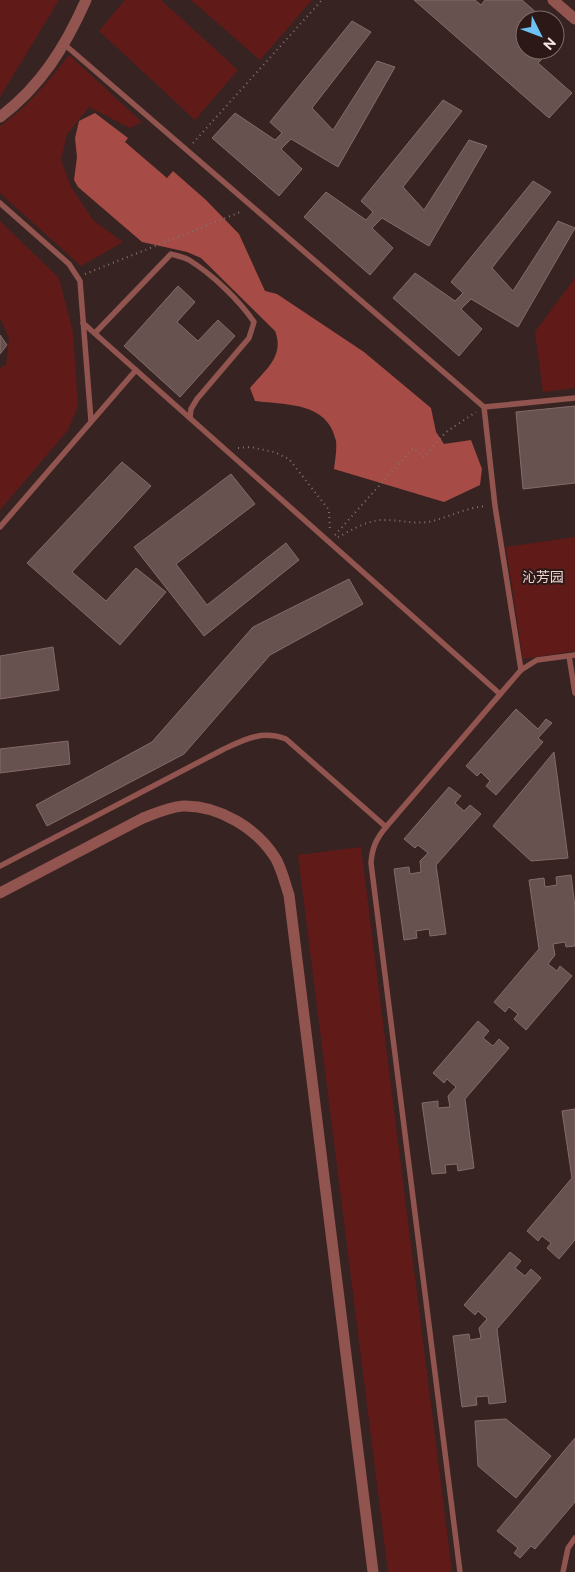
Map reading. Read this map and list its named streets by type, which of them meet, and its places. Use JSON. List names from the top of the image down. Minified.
{"parks":["沁芳园"],"north":"bottom right"}
